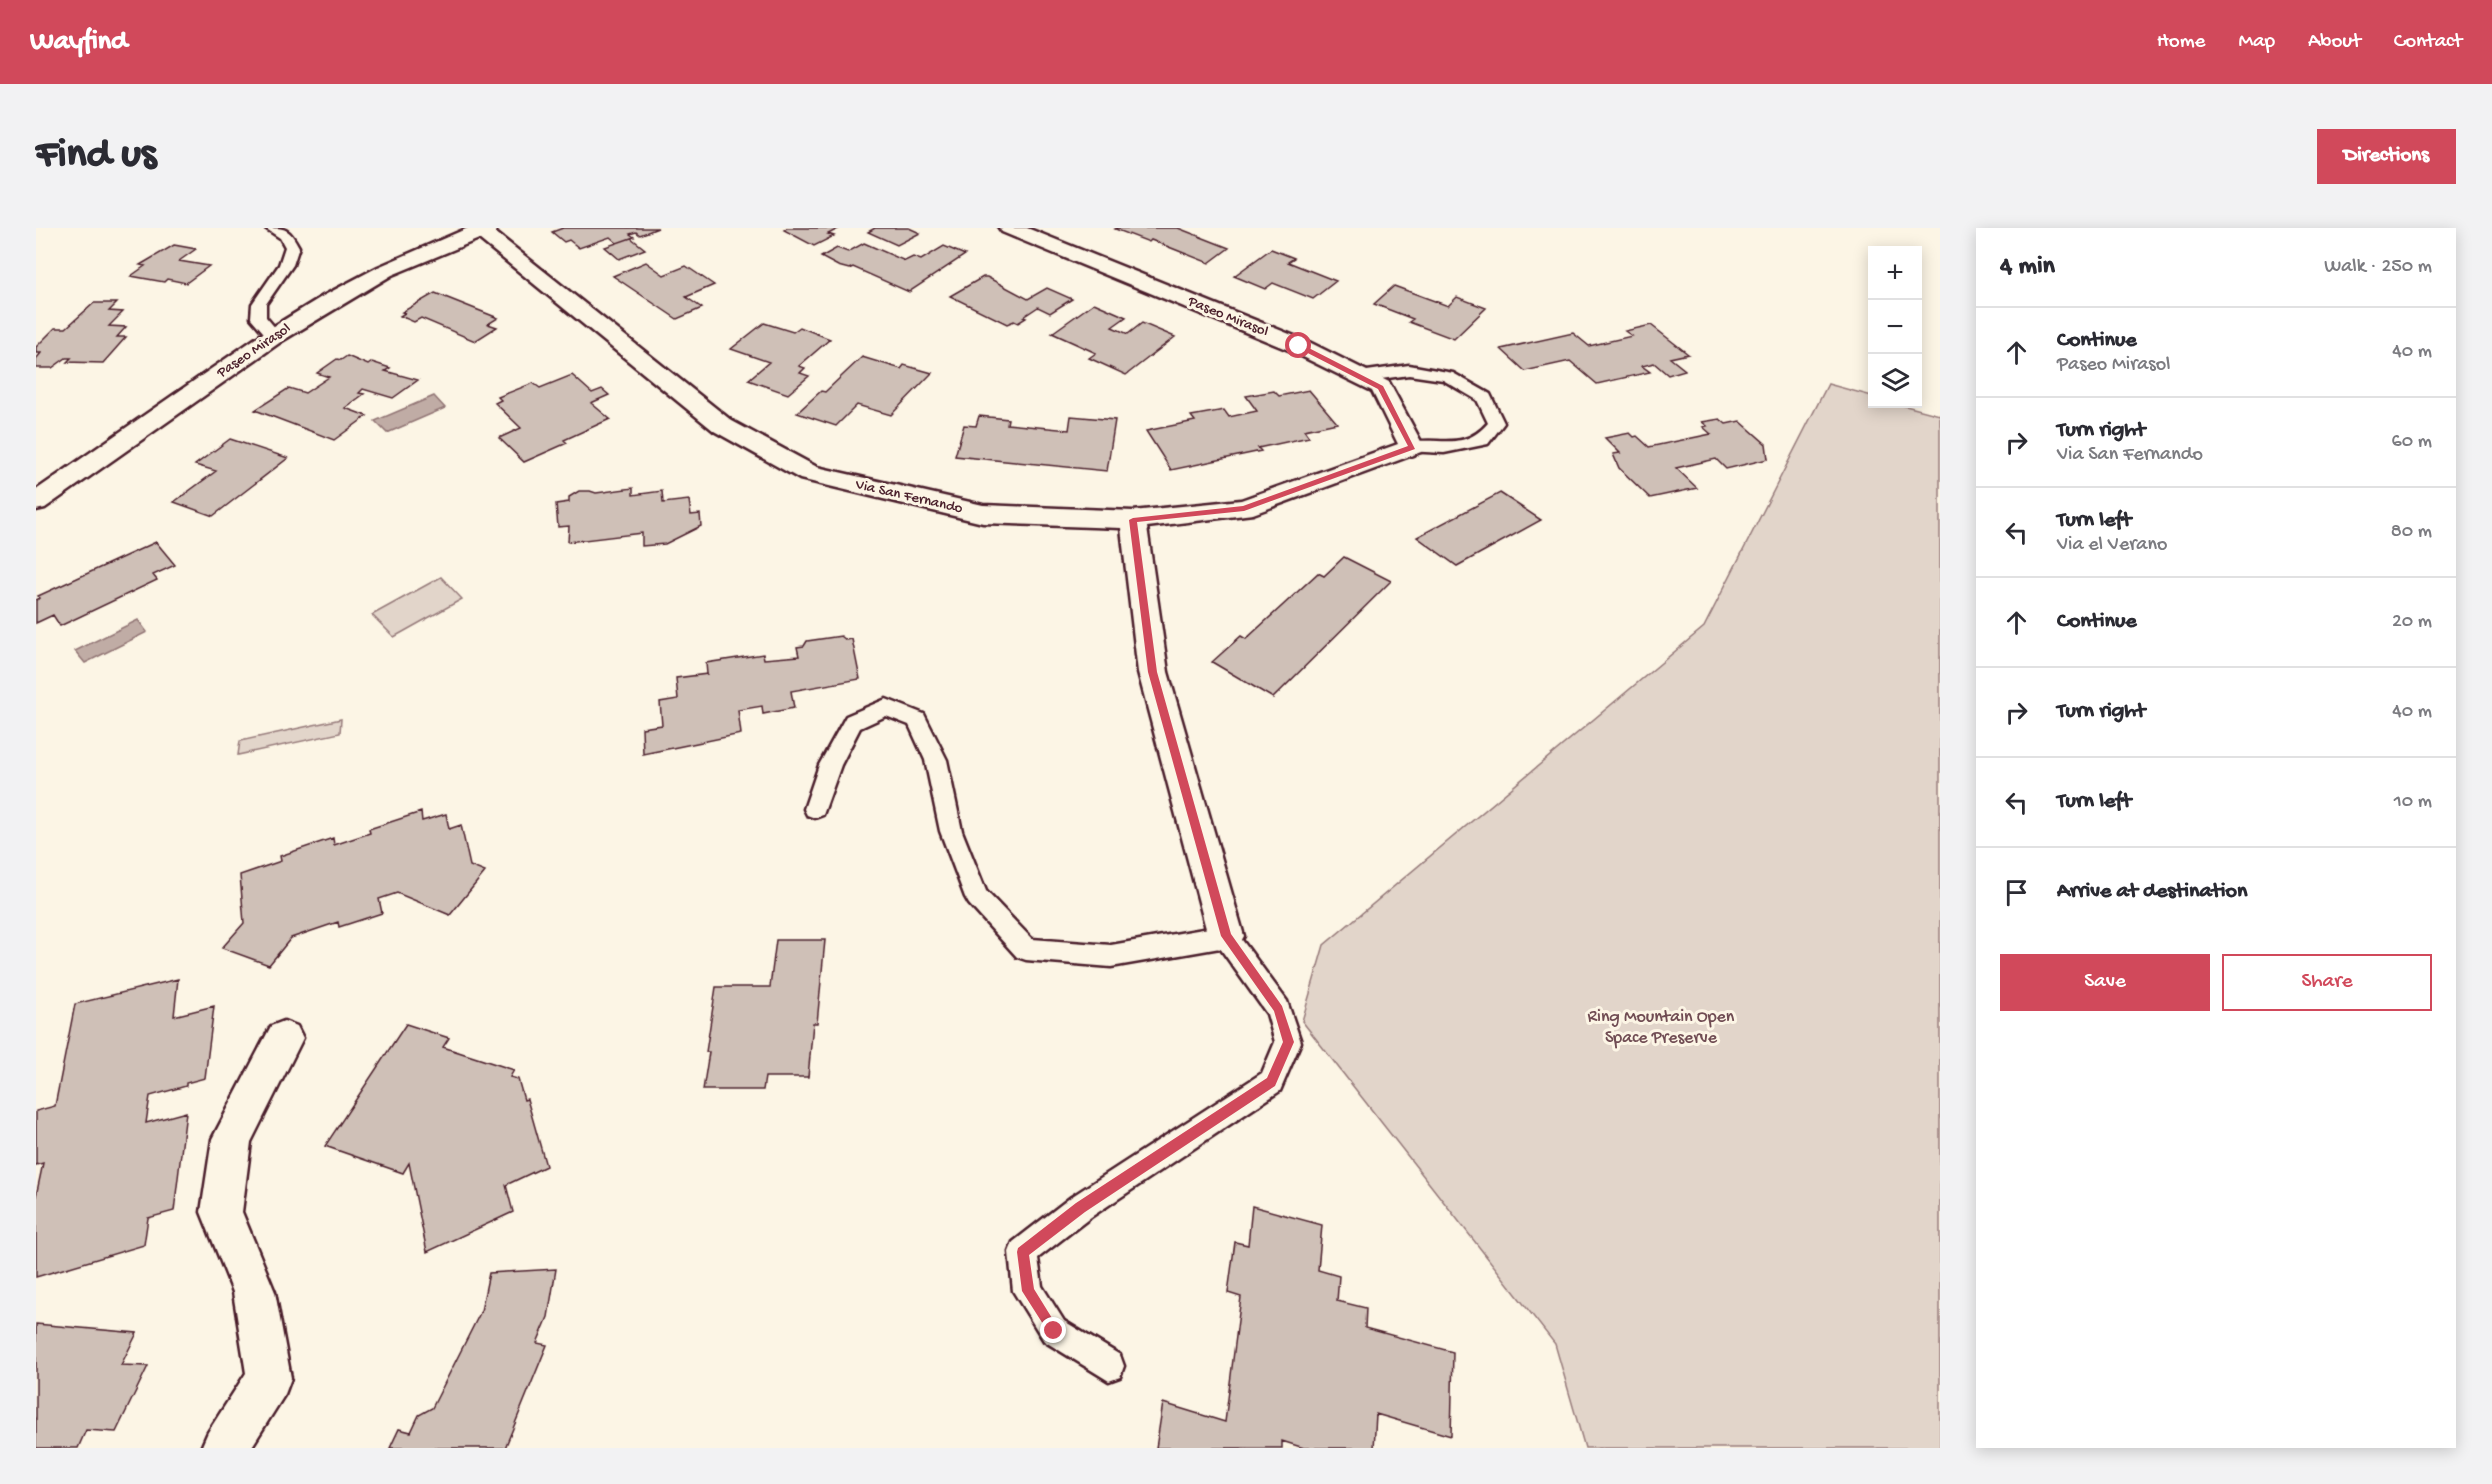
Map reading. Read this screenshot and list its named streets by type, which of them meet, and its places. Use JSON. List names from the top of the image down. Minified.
{"streets":{"street":["Paseo Mirasol","Via San Fernando"]},"crossings":[["Paseo Mirasol","Via San Fernando"]],"parks":["Ring Mountain Open Space Preserve"],"page":{"header":"Wayfind","nav":["Home","Map","About","Contact"],"buttons":["Directions",["Save","Share"]],"title":"Find us","heading":["4 min","Walk · 250 m"],"map_buttons":["+","−"],"list":[["Continue","Paseo Mirasol","40 m"],["Turn right","Via San Fernando","60 m"],["Turn left","Via el Verano","80 m"],["Continue","20 m"],["Turn right","40 m"],["Turn left","10 m"],"Arrive at destination"]}}
